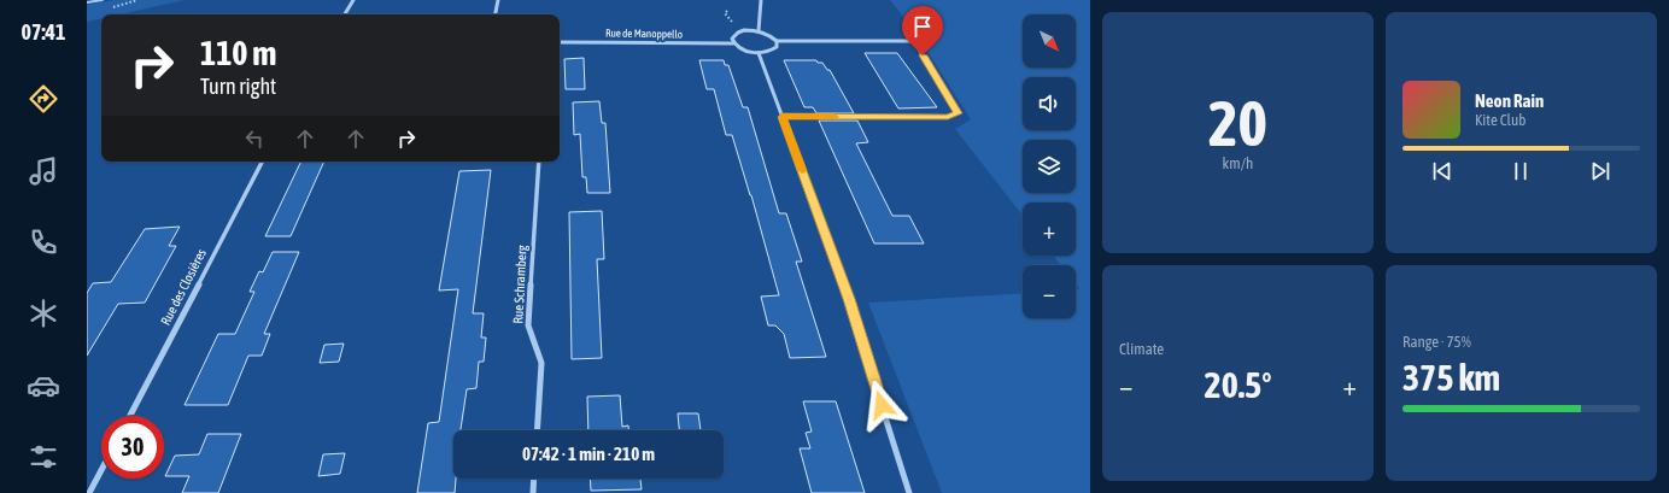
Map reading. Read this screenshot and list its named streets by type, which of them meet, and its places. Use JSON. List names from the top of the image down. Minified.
{"streets":{"street":["Rue de Manoppello","Rue Schramberg","Rue des Closières"]},"north":"bottom right","page":{"tabs":"07:41","tile":[["20","km/h"],"Climate",["Range · 75%","375 km"]],"map_buttons":["+","−"],"turn":["110 m","Turn right"],"song":["Neon Rain","Kite Club"],"heat":["−","20.5°","+"],"limit":"30","trip":"07:42 · 1 min · 210 m"}}
